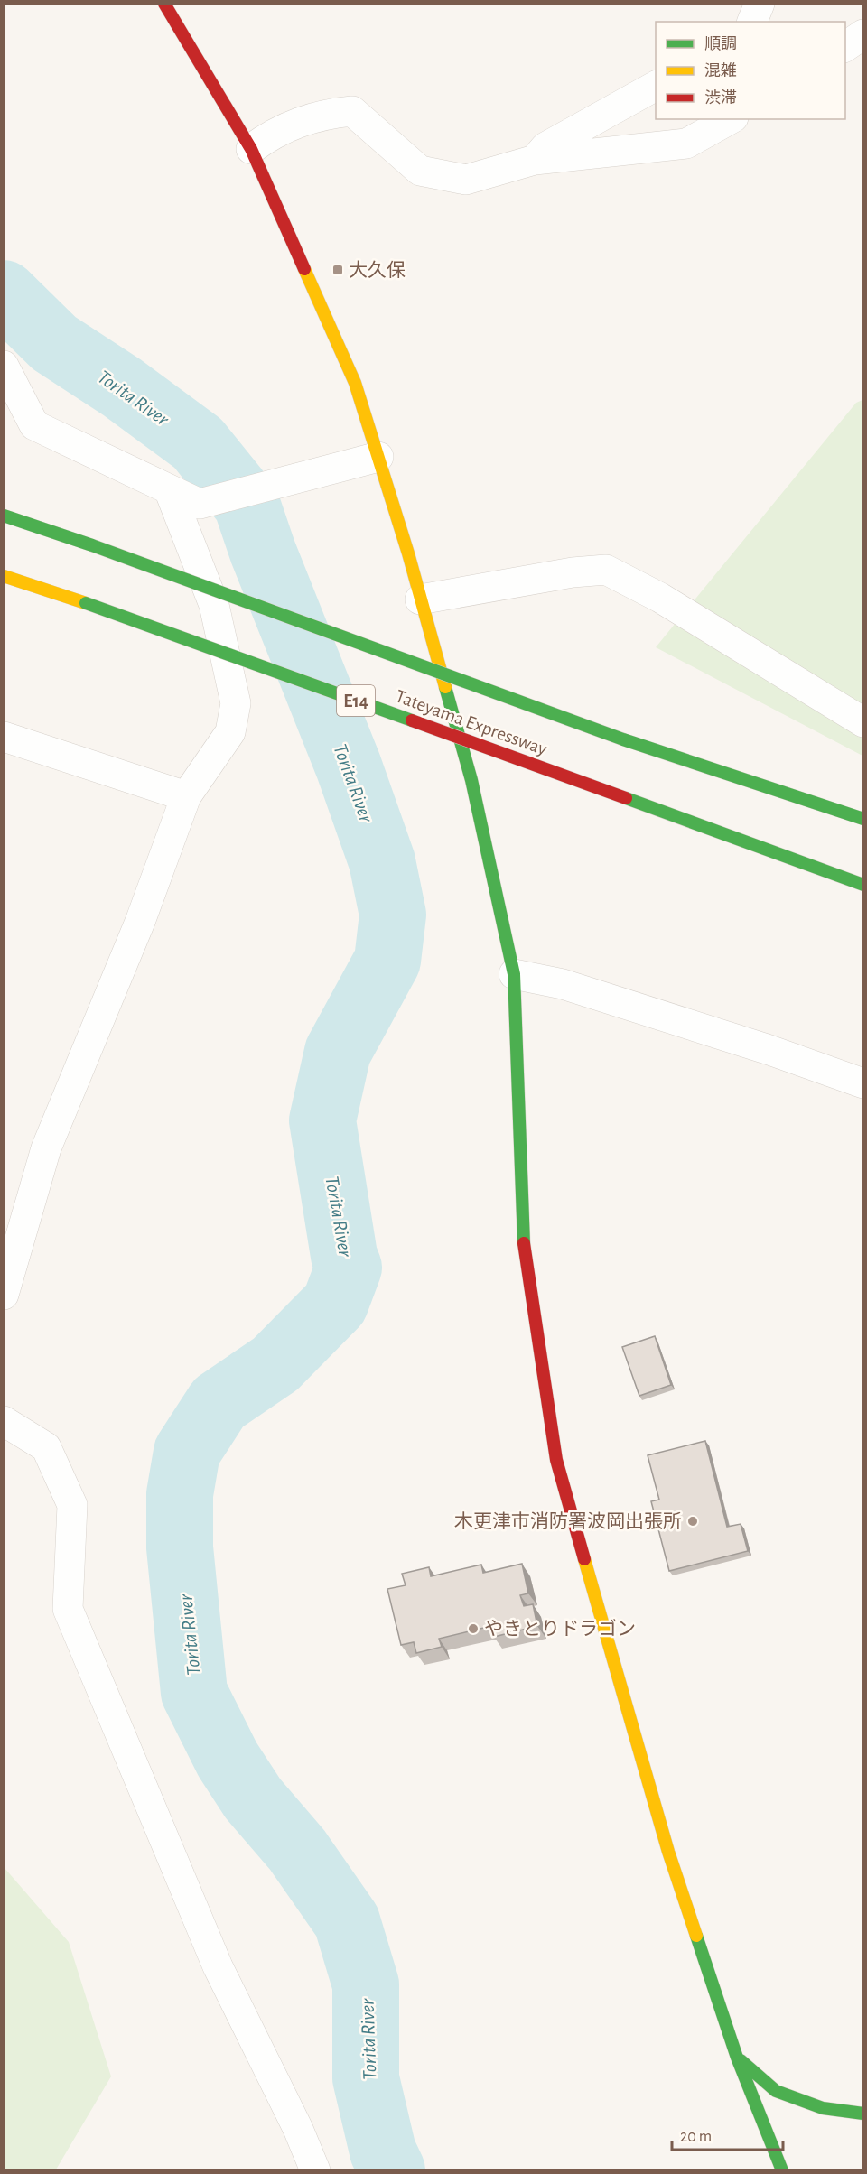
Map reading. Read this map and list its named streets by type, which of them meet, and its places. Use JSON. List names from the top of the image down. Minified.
{"streets":{"main road":["E14","Tateyama Expressway"]},"water":["Torita River"],"places":{"transit":["大久保"],"other":["木更津市消防署波岡出張所","やきとりドラゴン"]},"legend":["順調","混雑","渋滞"],"scale_bar":"20 m"}
